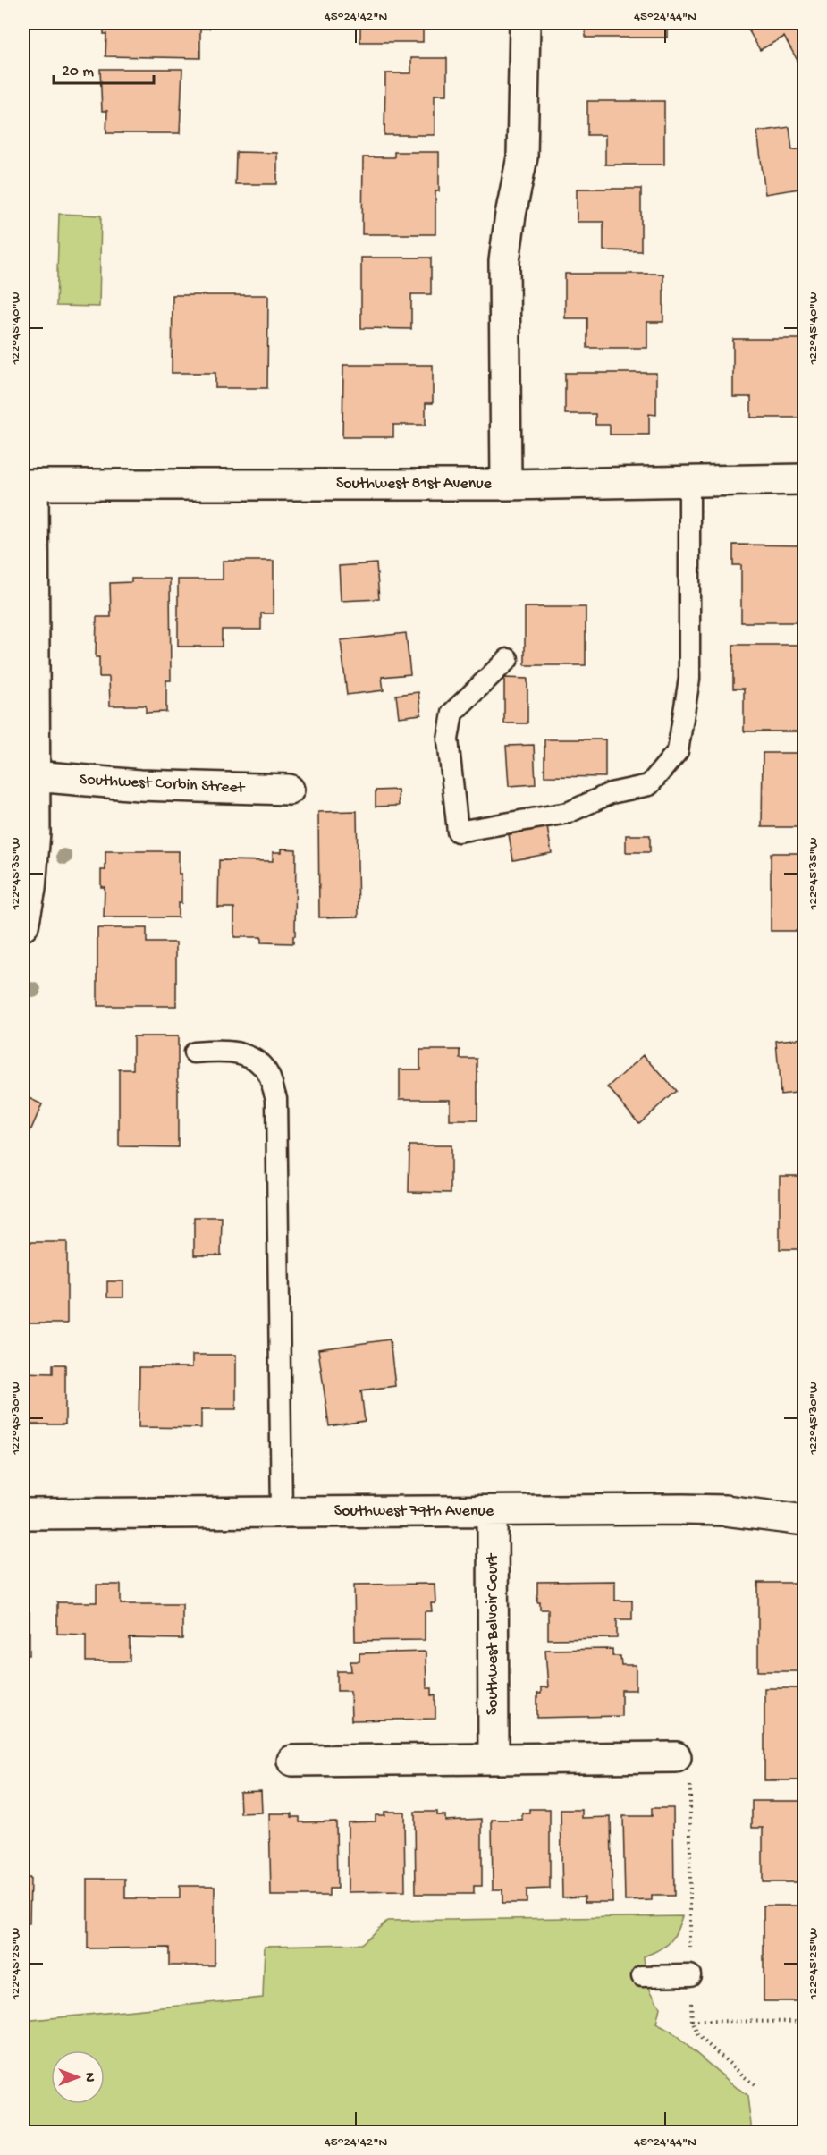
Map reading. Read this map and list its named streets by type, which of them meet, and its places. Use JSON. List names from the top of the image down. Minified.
{"streets":{"street":["Southwest 81st Avenue","Southwest Corbin Street","Southwest 79th Avenue","Southwest Belvoir Court"]},"crossings":[["Southwest 79th Avenue","Southwest Belvoir Court"]],"scale_bar":"20 m","north":"right","coordinates":["45°24'42\"N","45°24'44\"N","122°45'40\"W","122°45'35\"W","122°45'30\"W","122°45'25\"W"]}
